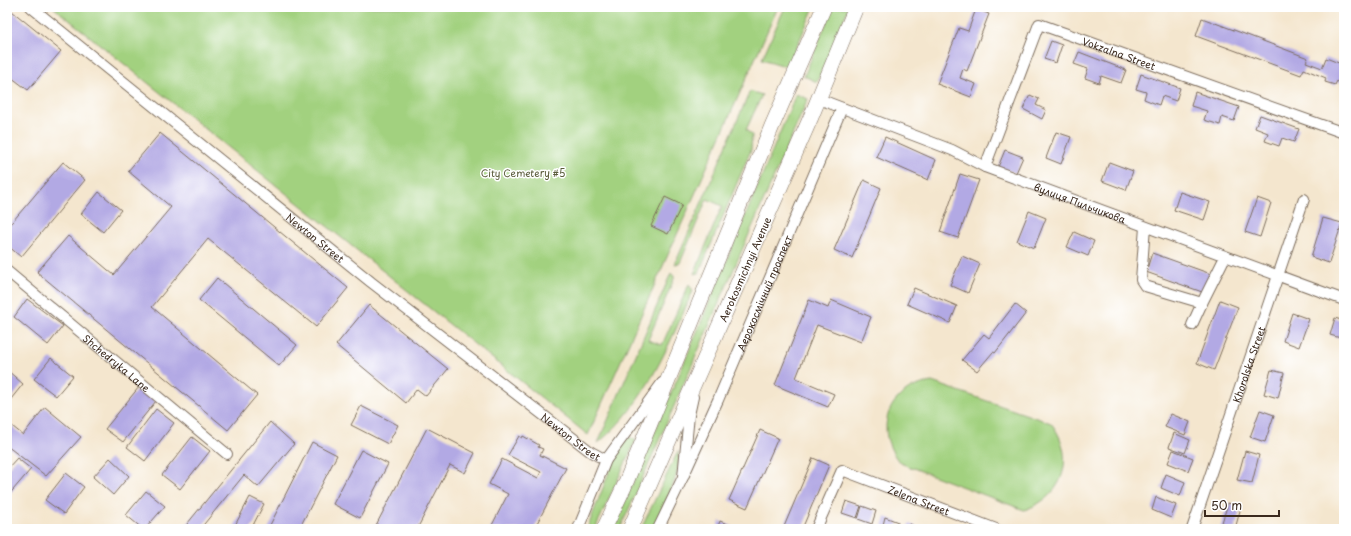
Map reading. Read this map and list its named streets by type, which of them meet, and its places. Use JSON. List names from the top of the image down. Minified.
{"streets":{"main road":["Aerokosmichnyi Avenue"],"street":["Vokzalna Street","вулиця Пильчикова","Newton Street","Аерокосмічний проспект","Shchedryka Lane","Khorolska Street","Zelena Street"]},"crossings":[["Vokzalna Street","вулиця Пильчикова"],["вулиця Пильчикова","Aerokosmichnyi Avenue"],["вулиця Пильчикова","Аерокосмічний проспект"],["вулиця Пильчикова","Khorolska Street"],["Aerokosmichnyi Avenue","Аерокосмічний проспект"]],"parks":["City Cemetery #5"],"scale_bar":"50 m"}
